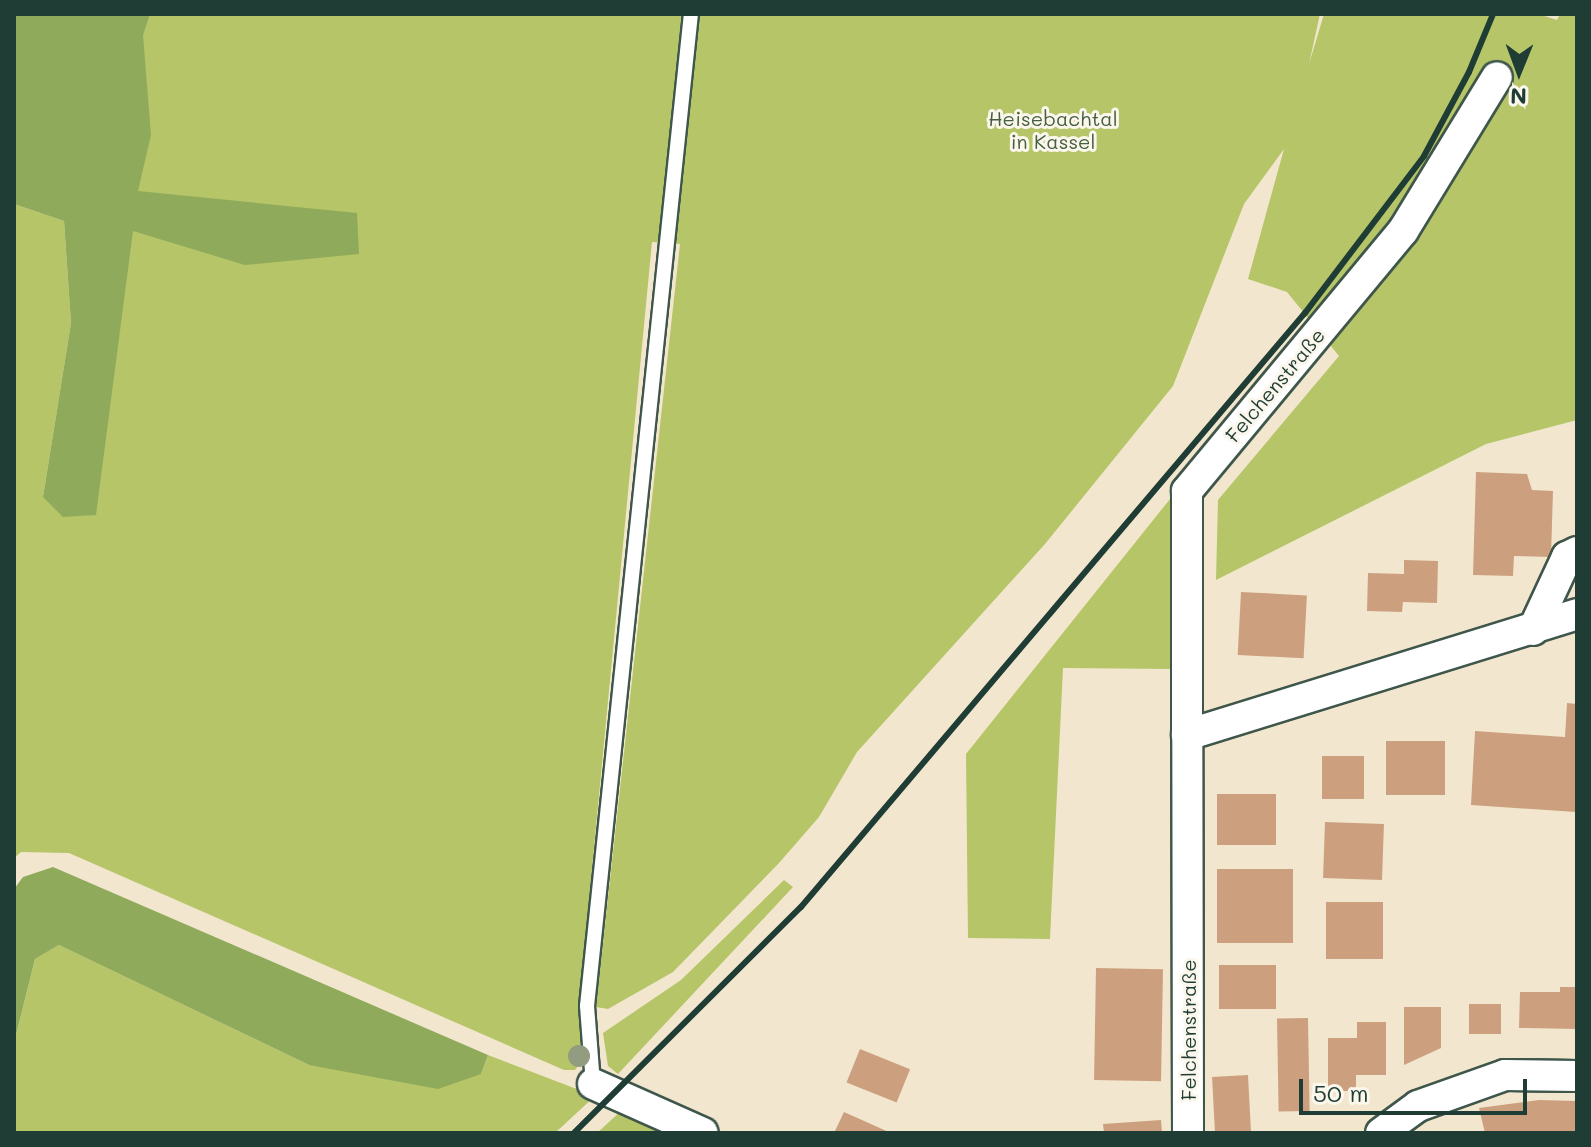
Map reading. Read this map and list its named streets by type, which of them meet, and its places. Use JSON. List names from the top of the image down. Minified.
{"streets":{"street":["Felchenstraße"]},"parks":["Heisebachtal in Kassel"],"scale_bar":"50 m","north":"bottom"}
